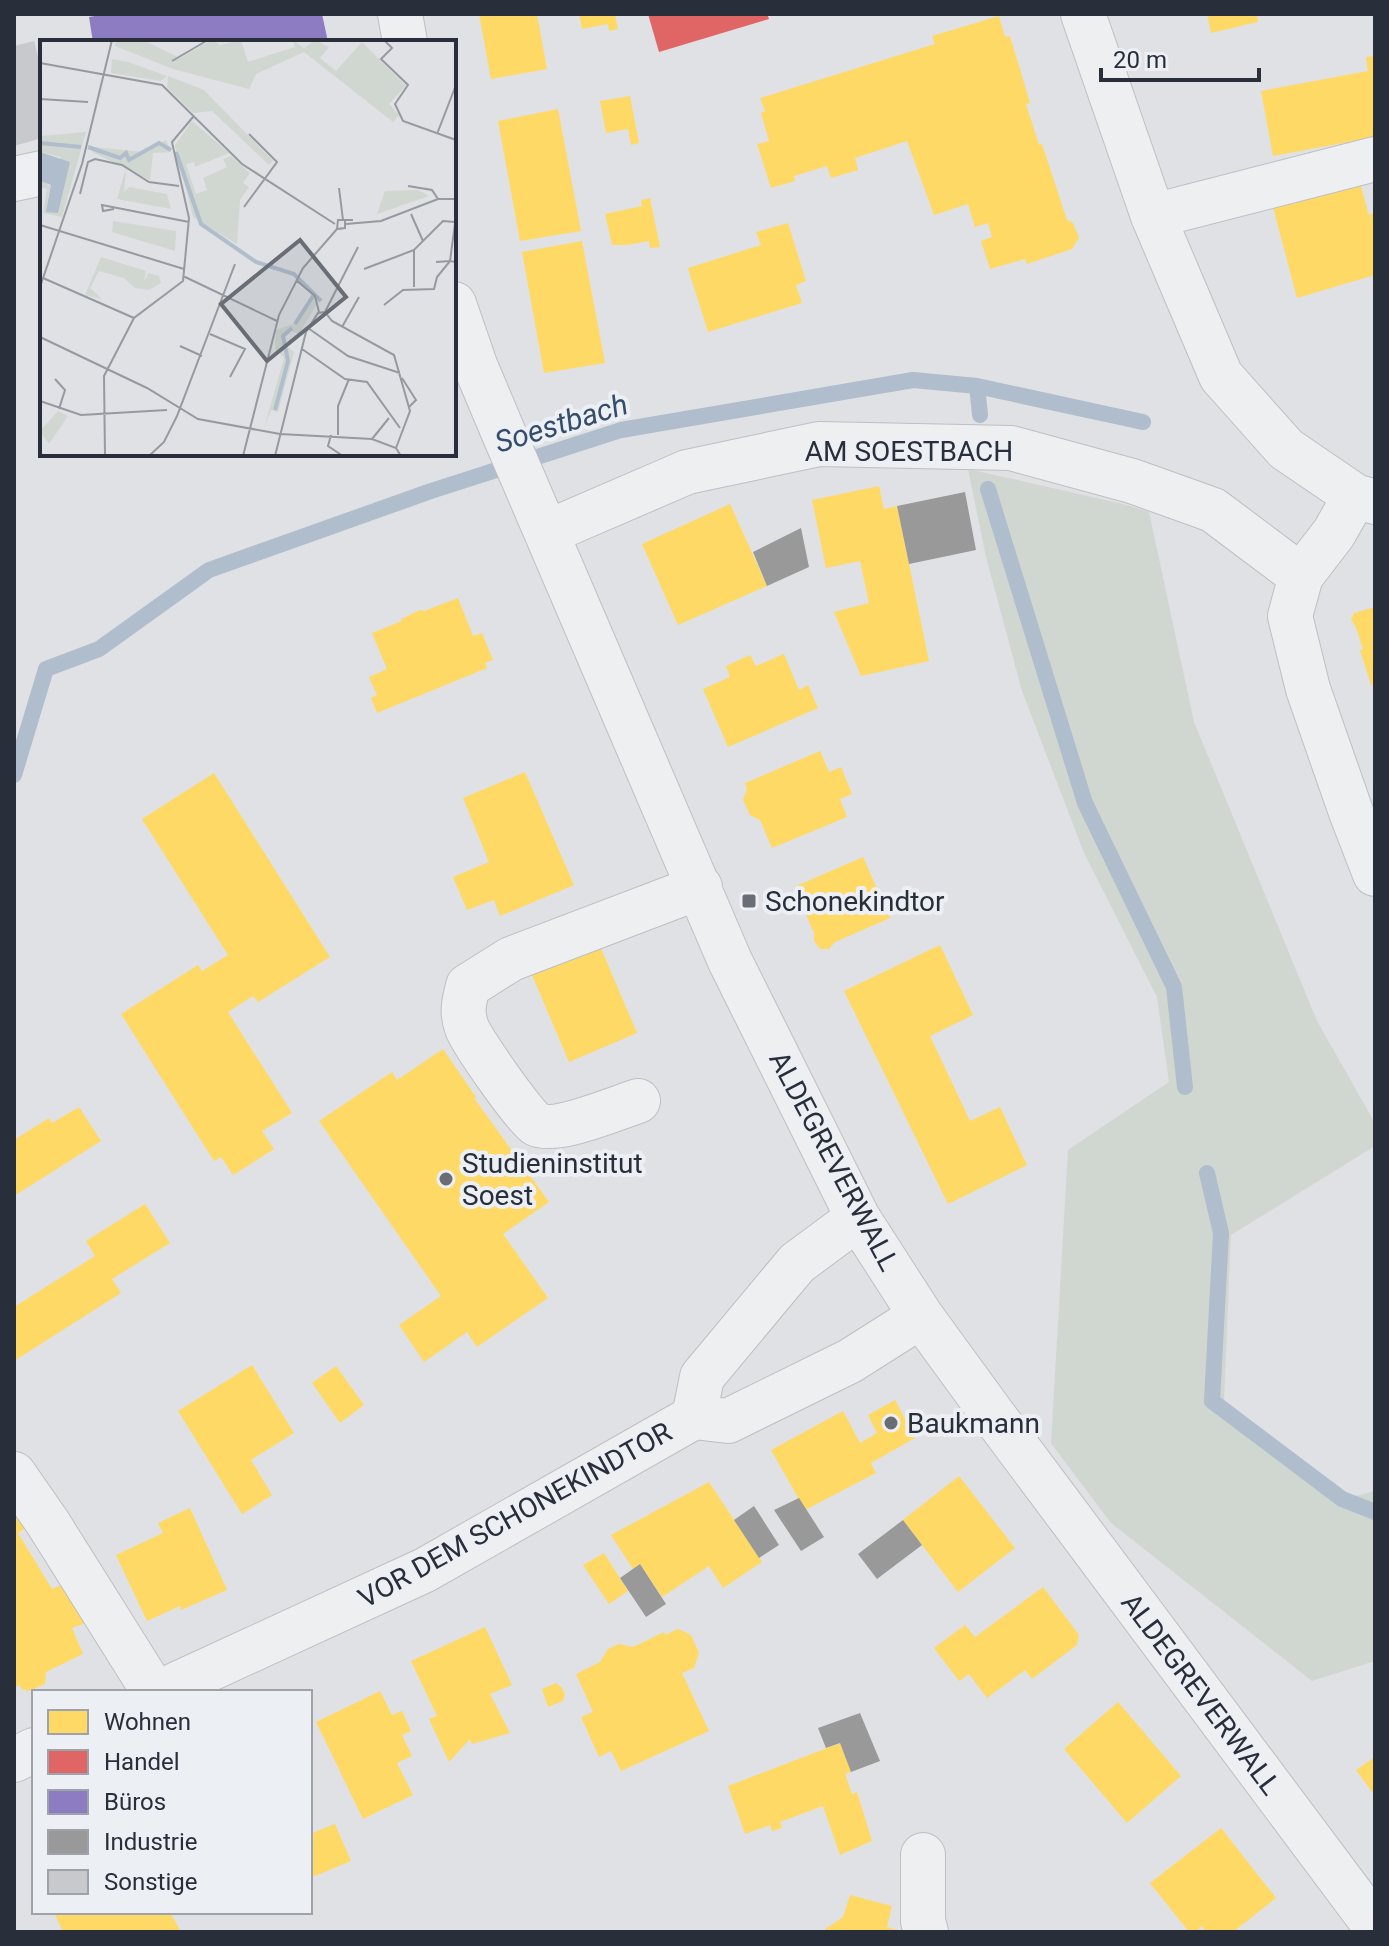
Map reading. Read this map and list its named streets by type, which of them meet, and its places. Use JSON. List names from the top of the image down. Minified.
{"streets":{"street":["AM SOESTBACH","ALDEGREVERWALL","VOR DEM SCHONEKINDTOR"]},"crossings":[["AM SOESTBACH","ALDEGREVERWALL"],["ALDEGREVERWALL","VOR DEM SCHONEKINDTOR"]],"water":["Soestbach"],"places":{"transit":["Schonekindtor"],"other":["Studieninstitut Soest","Baukmann"]},"legend":["Wohnen","Handel","Büros","Industrie","Sonstige"],"scale_bar":"20 m"}
